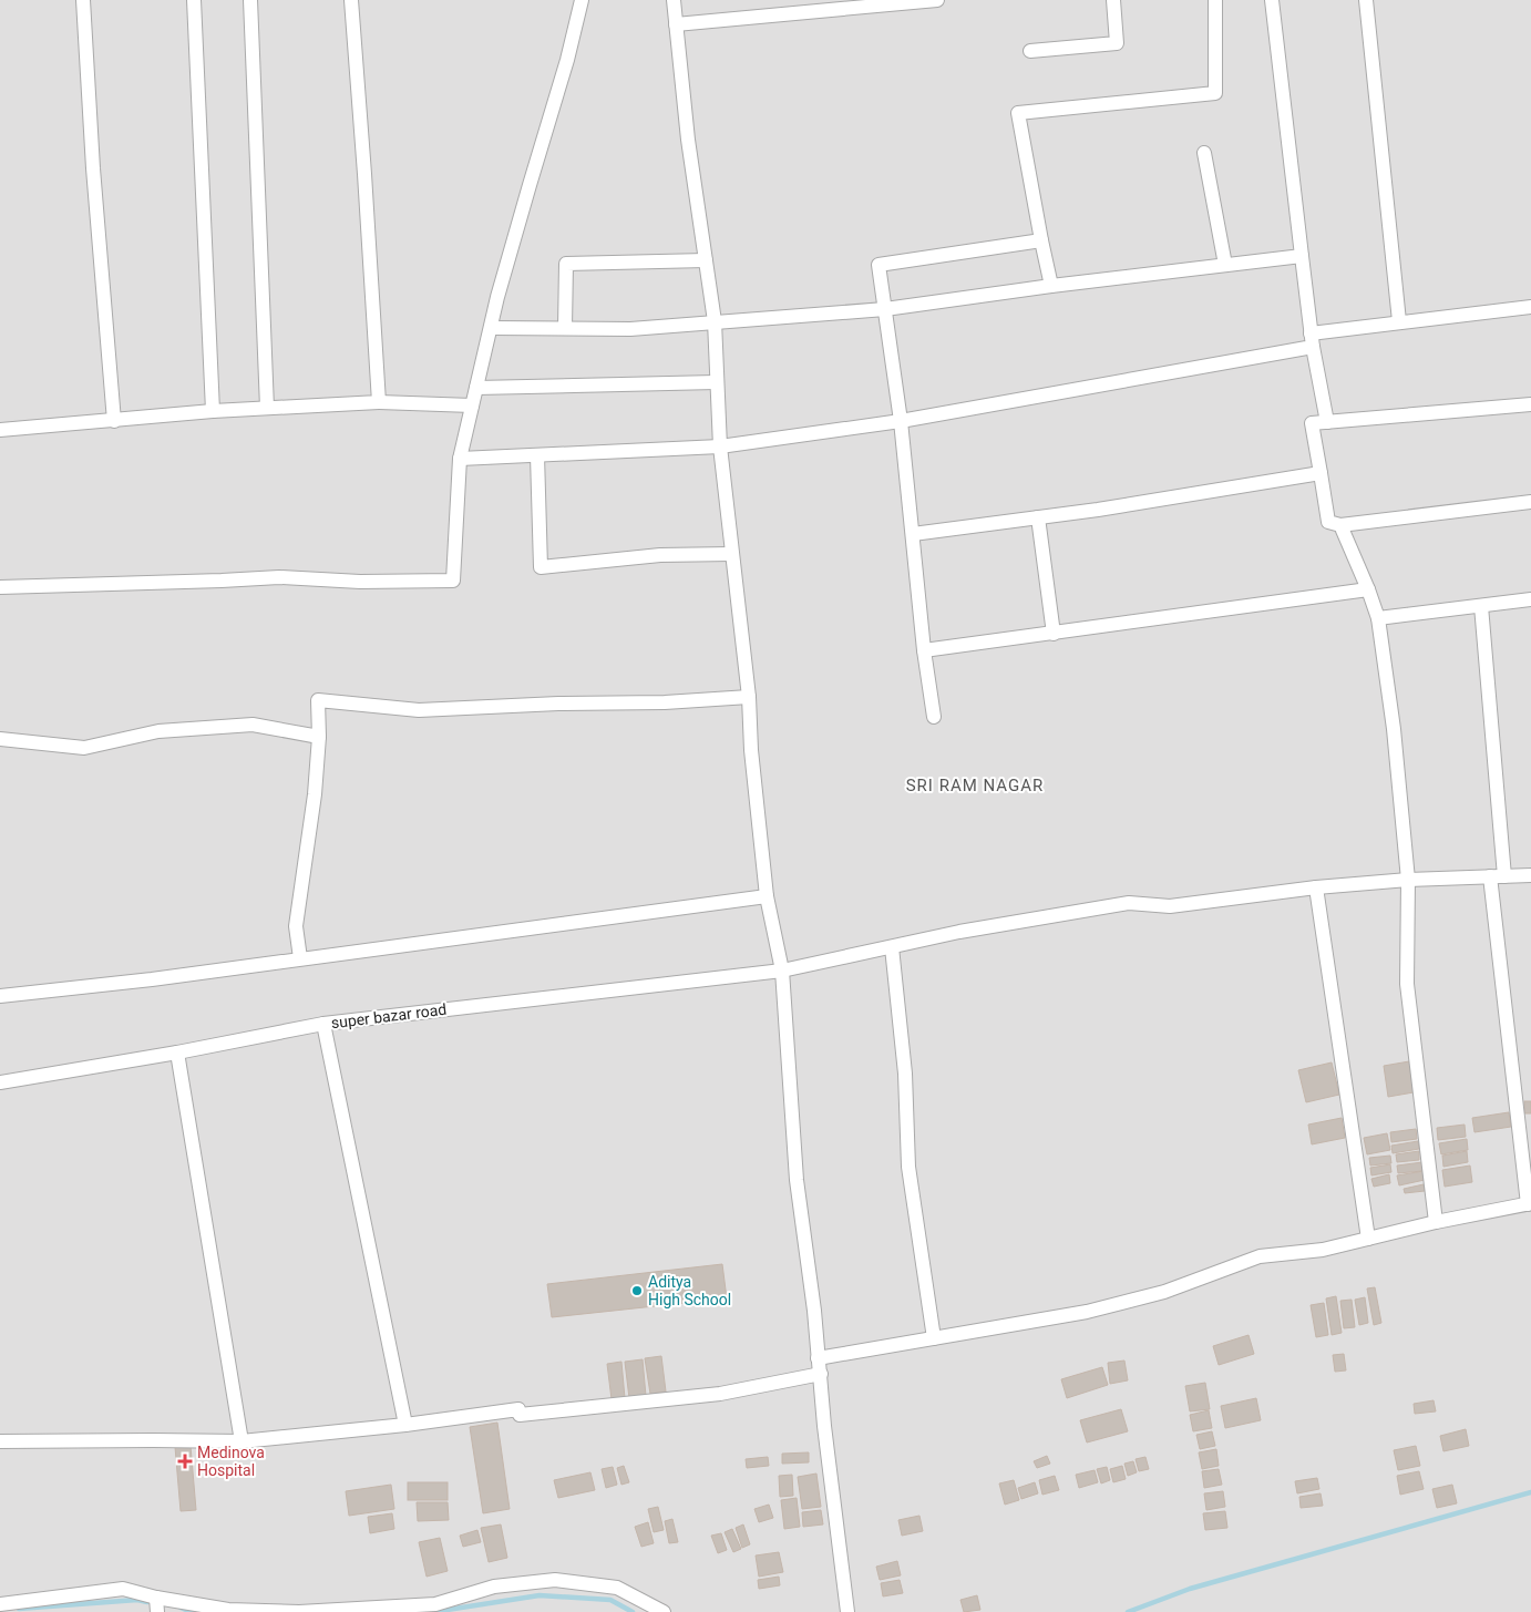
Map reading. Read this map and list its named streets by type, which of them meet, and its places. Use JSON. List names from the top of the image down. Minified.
{"streets":{"street":["super bazar road"]},"districts":["SRI RAM NAGAR"],"places":{"other":["Aditya High School"],"health":["Medinova Hospital"]}}
